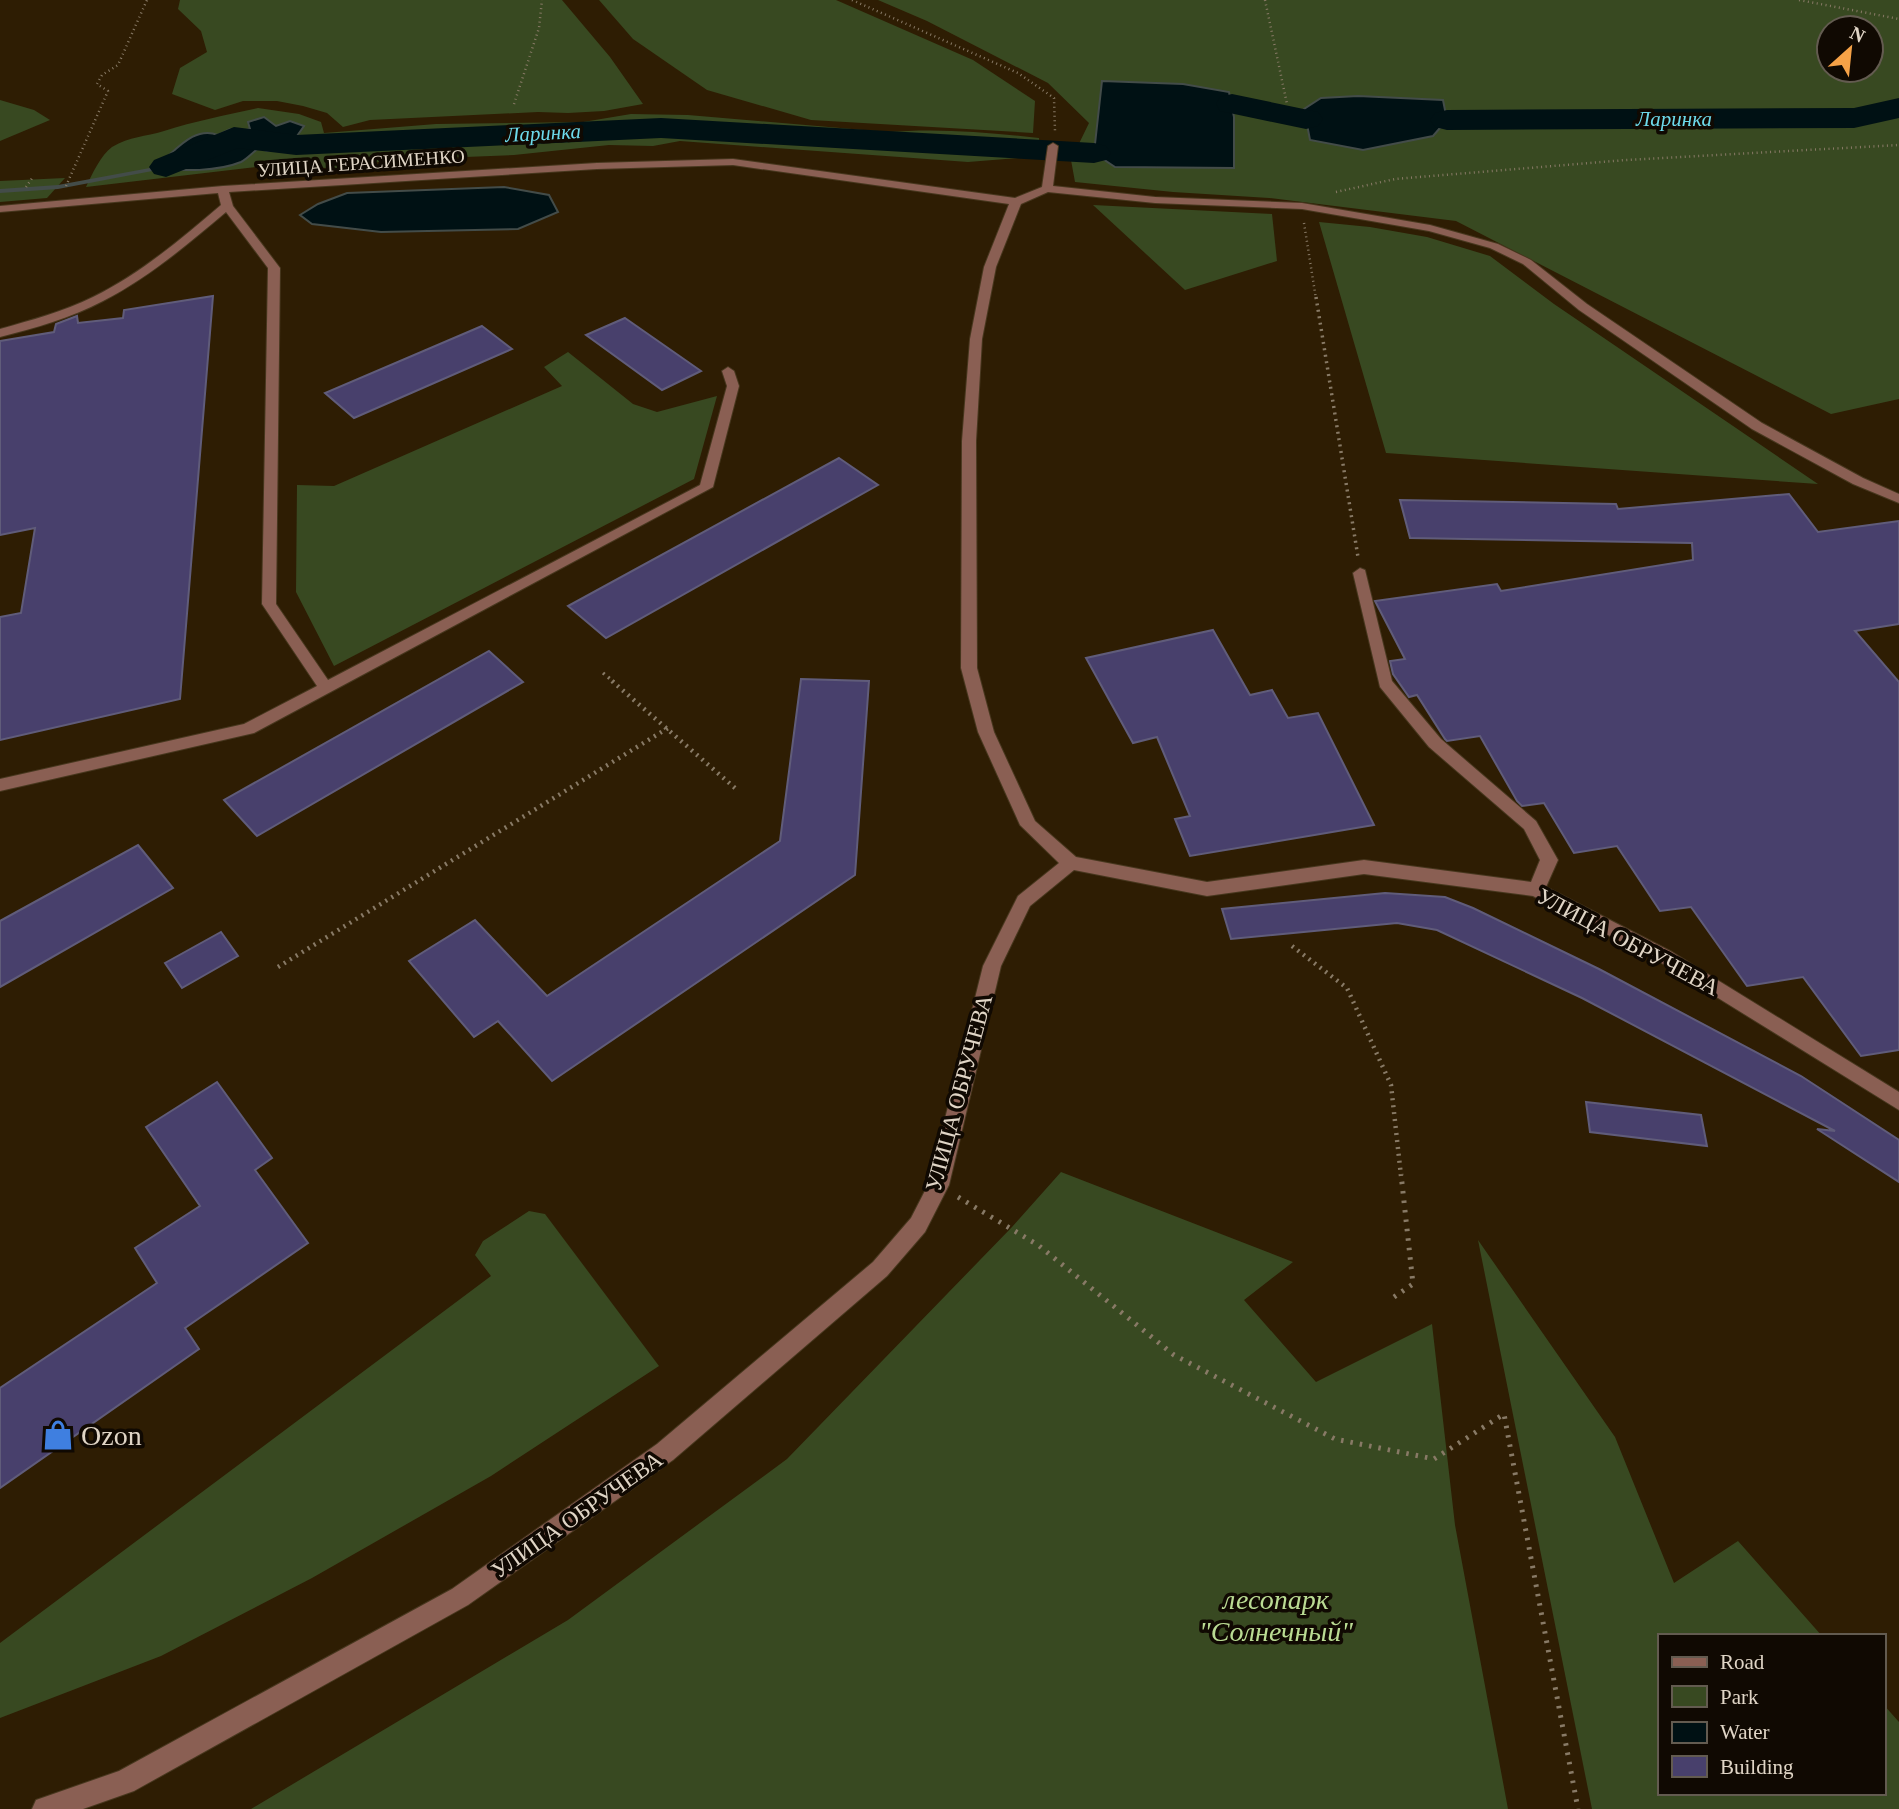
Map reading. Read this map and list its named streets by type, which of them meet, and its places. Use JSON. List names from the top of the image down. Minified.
{"streets":{"street":["УЛИЦА ГЕРАСИМЕНКО","УЛИЦА ОБРУЧЕВА"]},"water":["Ларинка"],"parks":["лесопарк \"Солнечный\""],"places":{"shop":["Ozon"]},"legend":["Road","Park","Water","Building"],"north":"top right"}
